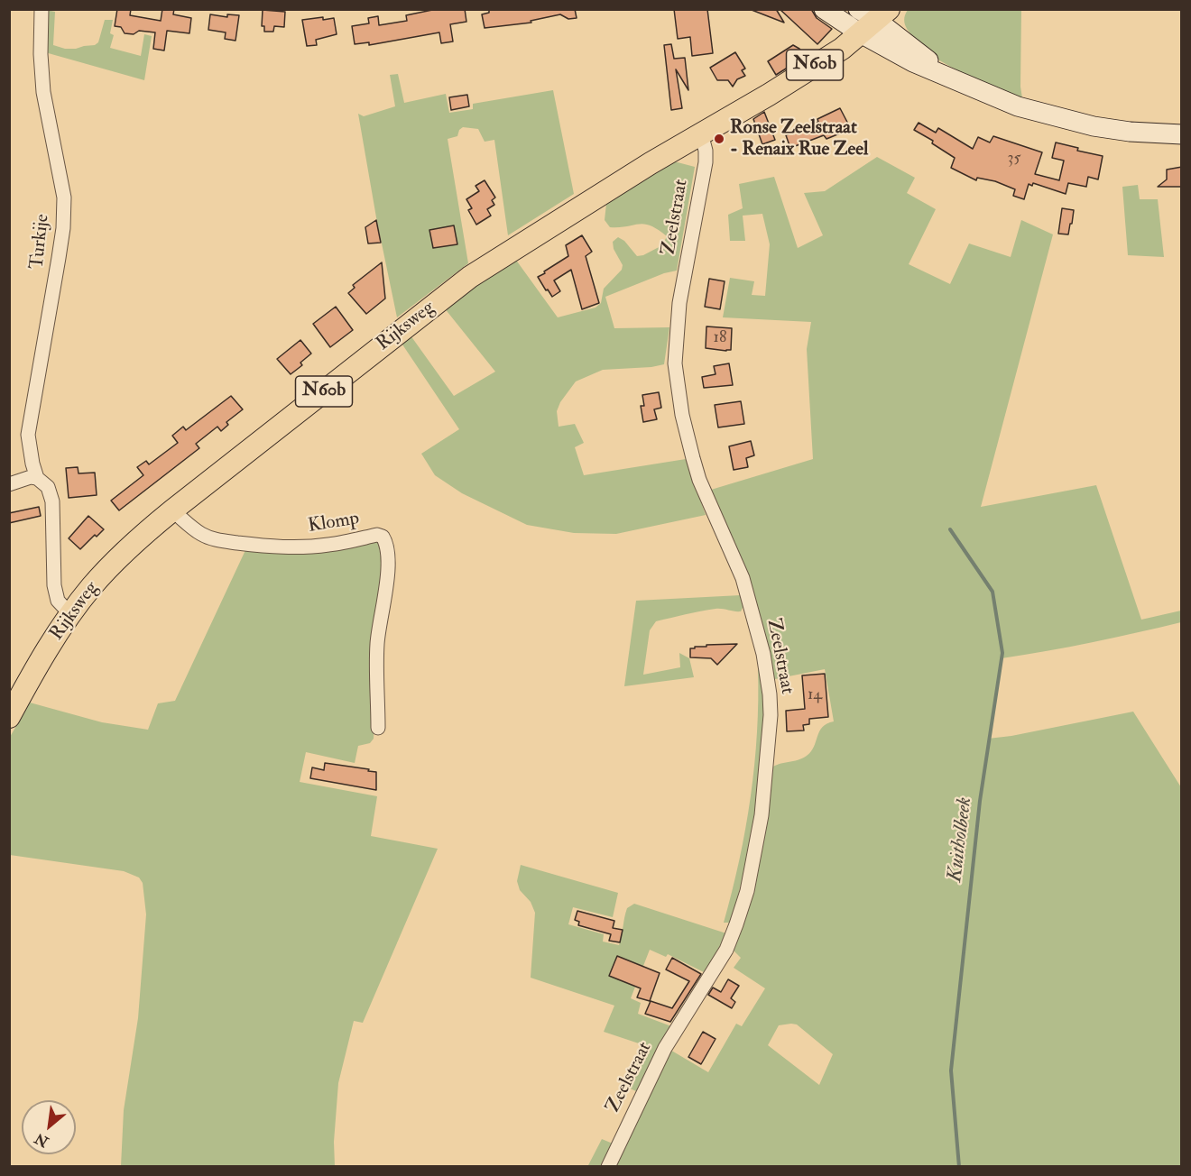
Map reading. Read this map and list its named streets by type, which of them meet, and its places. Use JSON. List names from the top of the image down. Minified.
{"streets":{"main road":["N60b","Rijksweg"],"street":["Zeelstraat","Turkije","Klomp"]},"crossings":[["Zeelstraat","Rijksweg"],["Turkije","Rijksweg"],["Rijksweg","Klomp"]],"water":["Kuitholbeek"],"places":["Ronse Zeelstraat - Renaix Rue Zeel"],"house_numbers":["35","18","14"],"north":"bottom left"}
